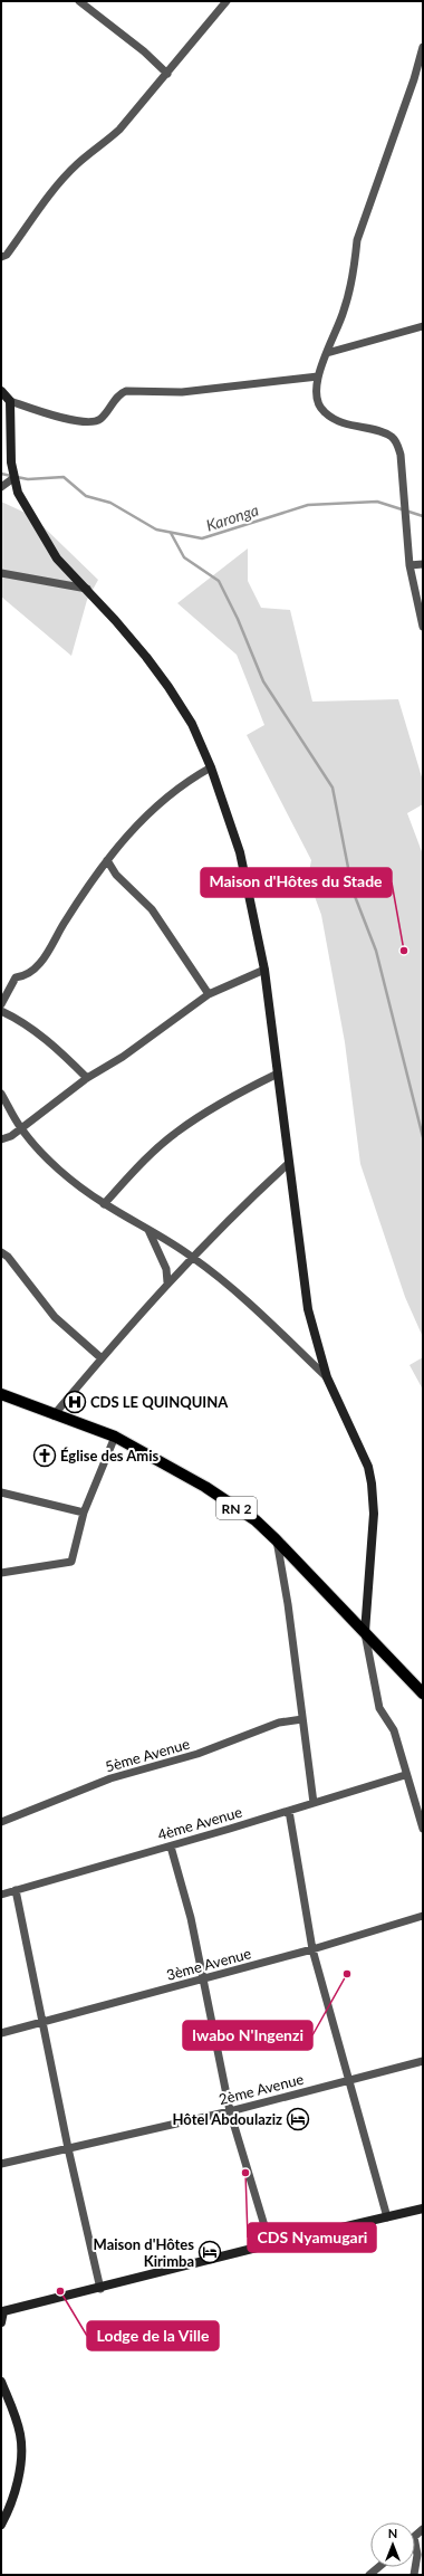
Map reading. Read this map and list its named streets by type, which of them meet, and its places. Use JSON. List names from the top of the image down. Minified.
{"streets":{"main road":["RN 2"],"street":["5ème Avenue","4ème Avenue","3ème Avenue","2ème Avenue"]},"water":["Karonga"],"places":{"other":["Maison d'Hôtes du Stade","Iwabo N'Ingenzi","CDS Nyamugari","Lodge de la Ville"],"hospital":["CDS LE QUINQUINA"],"church":["Église des Amis"],"hotel":["Hôtel Abdoulaziz","Maison d'Hôtes Kirimba"]},"north":"top"}
